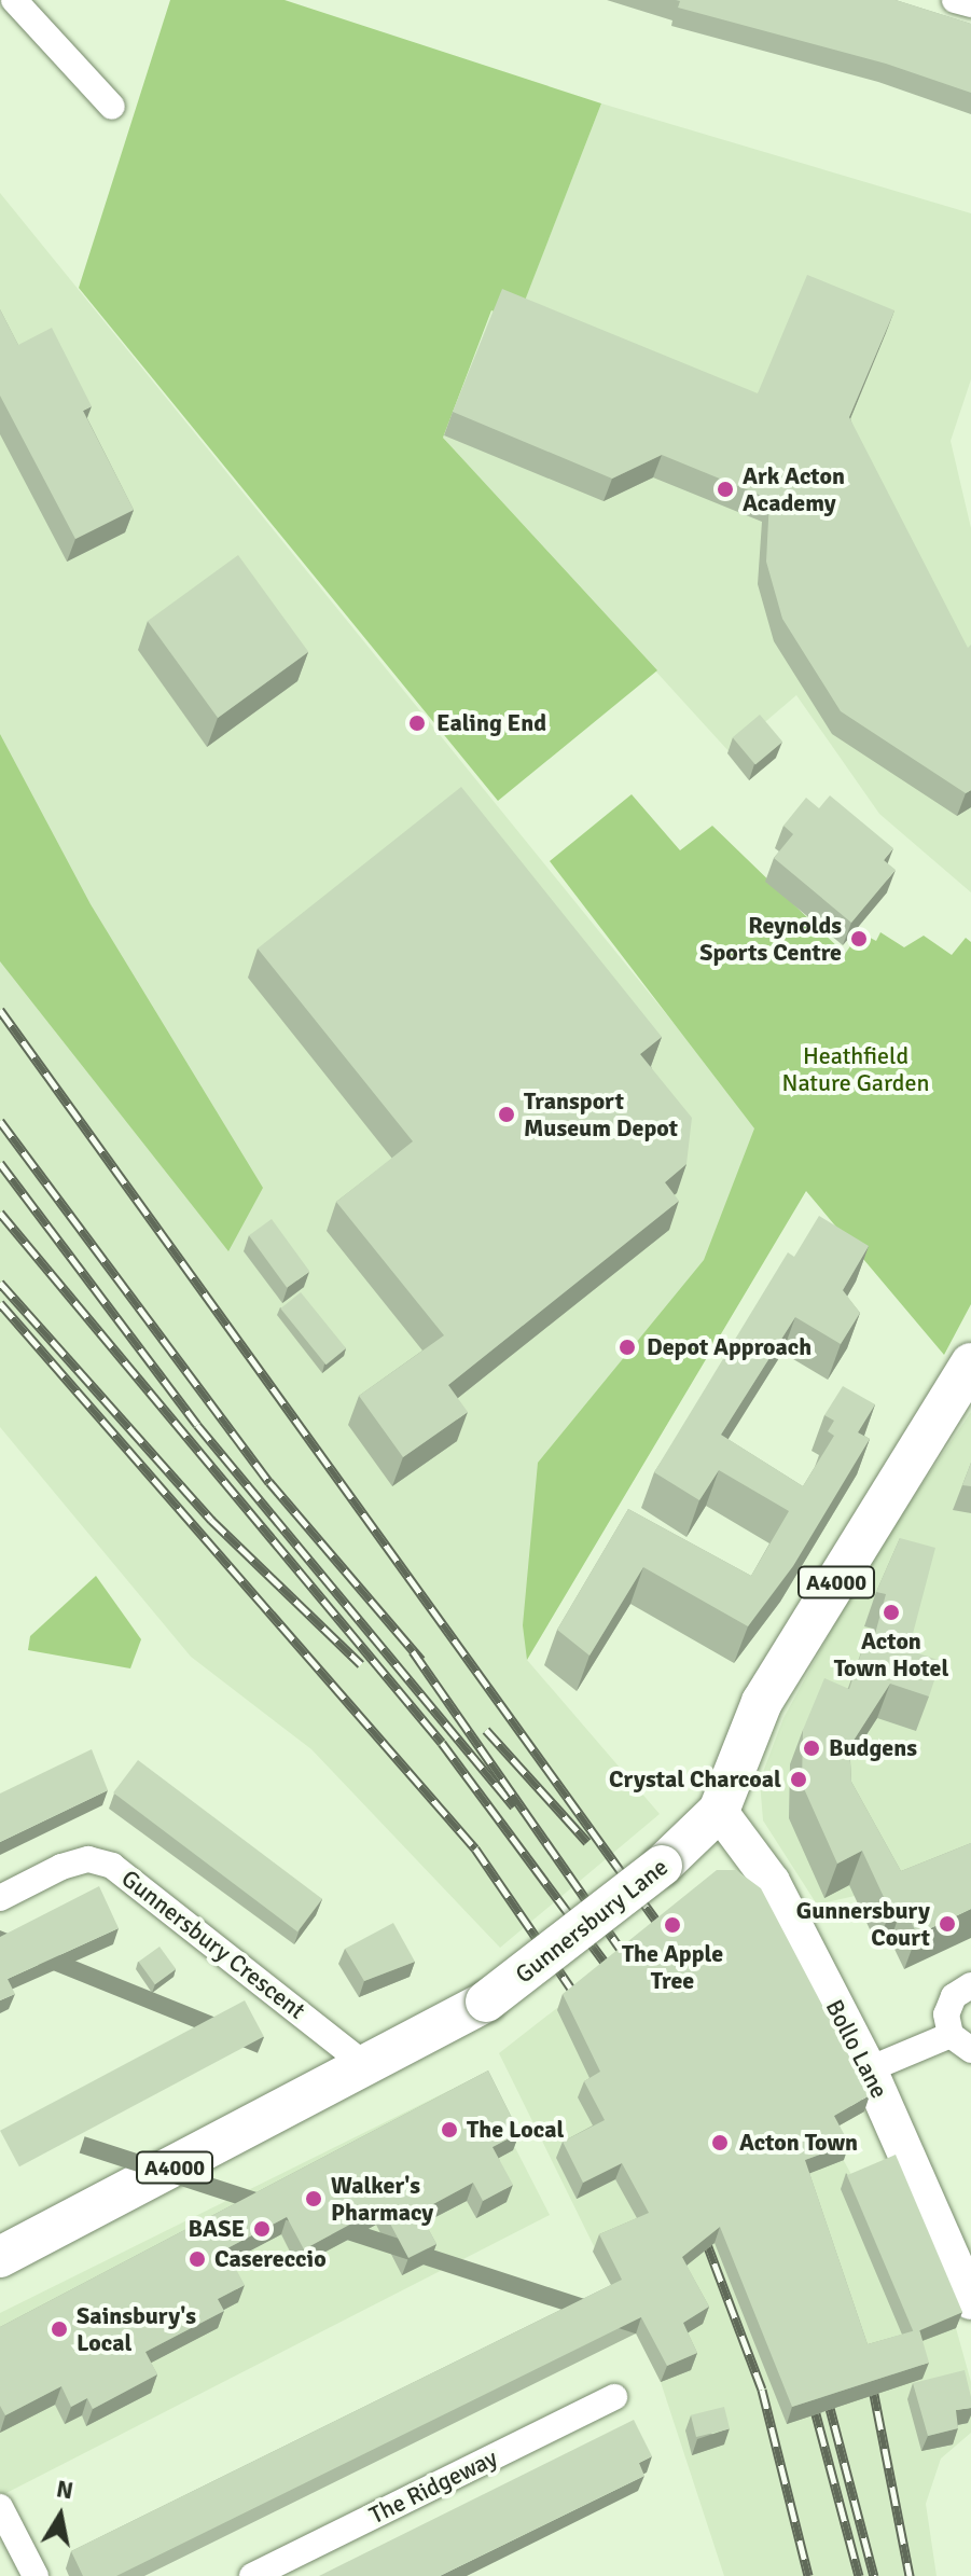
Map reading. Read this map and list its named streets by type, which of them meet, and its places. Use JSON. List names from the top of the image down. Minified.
{"streets":{"main road":["A4000","Gunnersbury Lane"],"street":["Gunnersbury Crescent","Bollo Lane","The Ridgeway"]},"crossings":[["Gunnersbury Lane","Gunnersbury Crescent"],["Gunnersbury Lane","Bollo Lane"]],"parks":["Heathfield Nature Garden"],"places":["Ark Acton Academy","Ealing End","Reynolds Sports Centre","Transport Museum Depot","Depot Approach","Acton Town Hotel","Budgens","Crystal Charcoal","Gunnersbury Court","The Apple Tree","The Local","Acton Town","Walker's Pharmacy","BASE","Casereccio","Sainsbury's Local"],"north":"top"}
